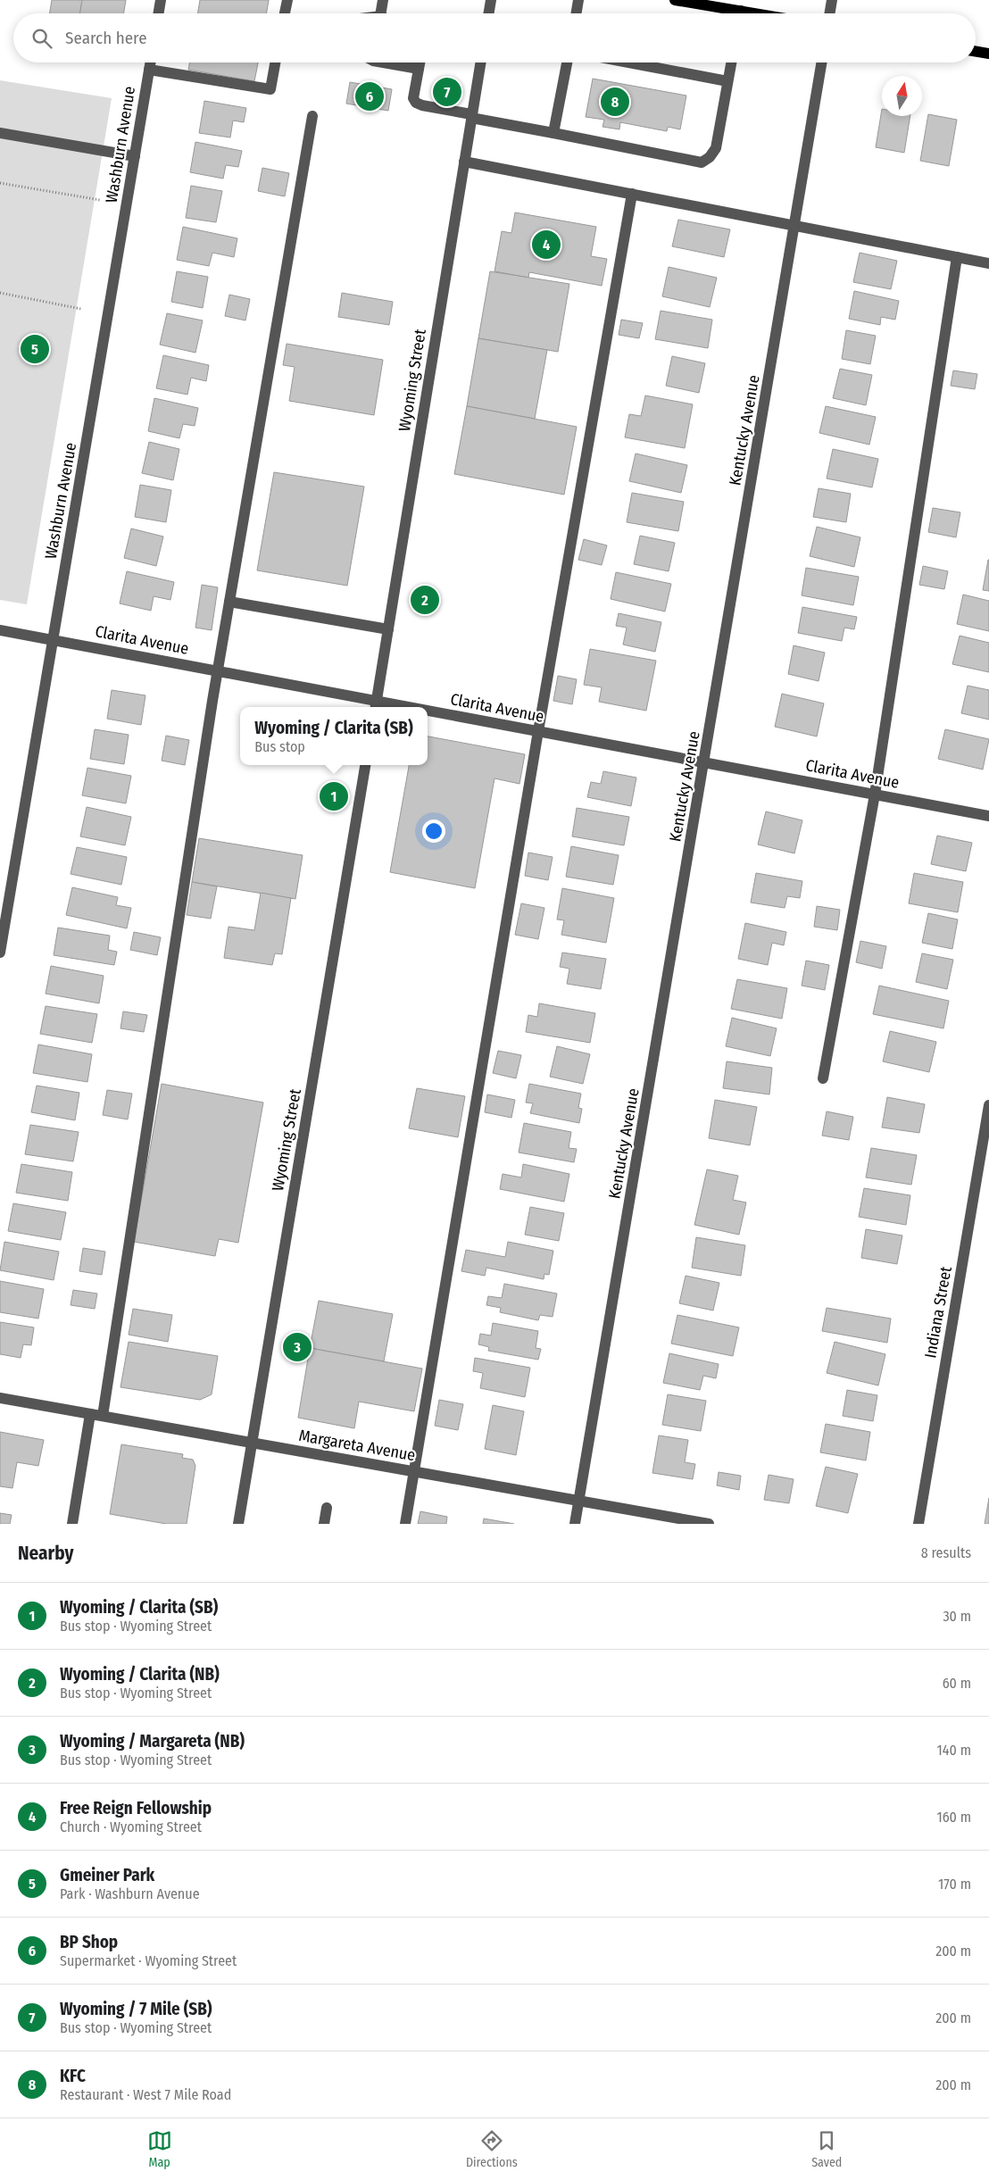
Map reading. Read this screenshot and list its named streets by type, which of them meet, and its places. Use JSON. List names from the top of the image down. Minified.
{"streets":{"street":["Washburn Avenue","Wyoming Street","Kentucky Avenue","Clarita Avenue","Indiana Street","Margareta Avenue"]},"crossings":[["Washburn Avenue","Clarita Avenue"],["Wyoming Street","Clarita Avenue"],["Wyoming Street","Margareta Avenue"],["Kentucky Avenue","Clarita Avenue"],["Kentucky Avenue","Margareta Avenue"]],"north":"top","page":{"search":"Search here","pins":["7","6","8","4","5","2","1","3"],"popup":["Wyoming / Clarita (SB)","Bus stop"],"heading":["Nearby","8 results"],"list":[{"mark":"1","name":"Wyoming / Clarita (SB)","note":"Bus stop · Wyoming Street","value":"30 m"},{"mark":"2","name":"Wyoming / Clarita (NB)","note":"Bus stop · Wyoming Street","value":"60 m"},{"mark":"3","name":"Wyoming / Margareta (NB)","note":"Bus stop · Wyoming Street","value":"140 m"},{"mark":"4","name":"Free Reign Fellowship","note":"Church · Wyoming Street","value":"160 m"},{"mark":"5","name":"Gmeiner Park","note":"Park · Washburn Avenue","value":"170 m"},{"mark":"6","name":"BP Shop","note":"Supermarket · Wyoming Street","value":"200 m"},{"mark":"7","name":"Wyoming / 7 Mile (SB)","note":"Bus stop · Wyoming Street","value":"200 m"},{"mark":"8","name":"KFC","note":"Restaurant · West 7 Mile Road","value":"200 m"}],"nav":["Map","Directions","Saved"]}}
